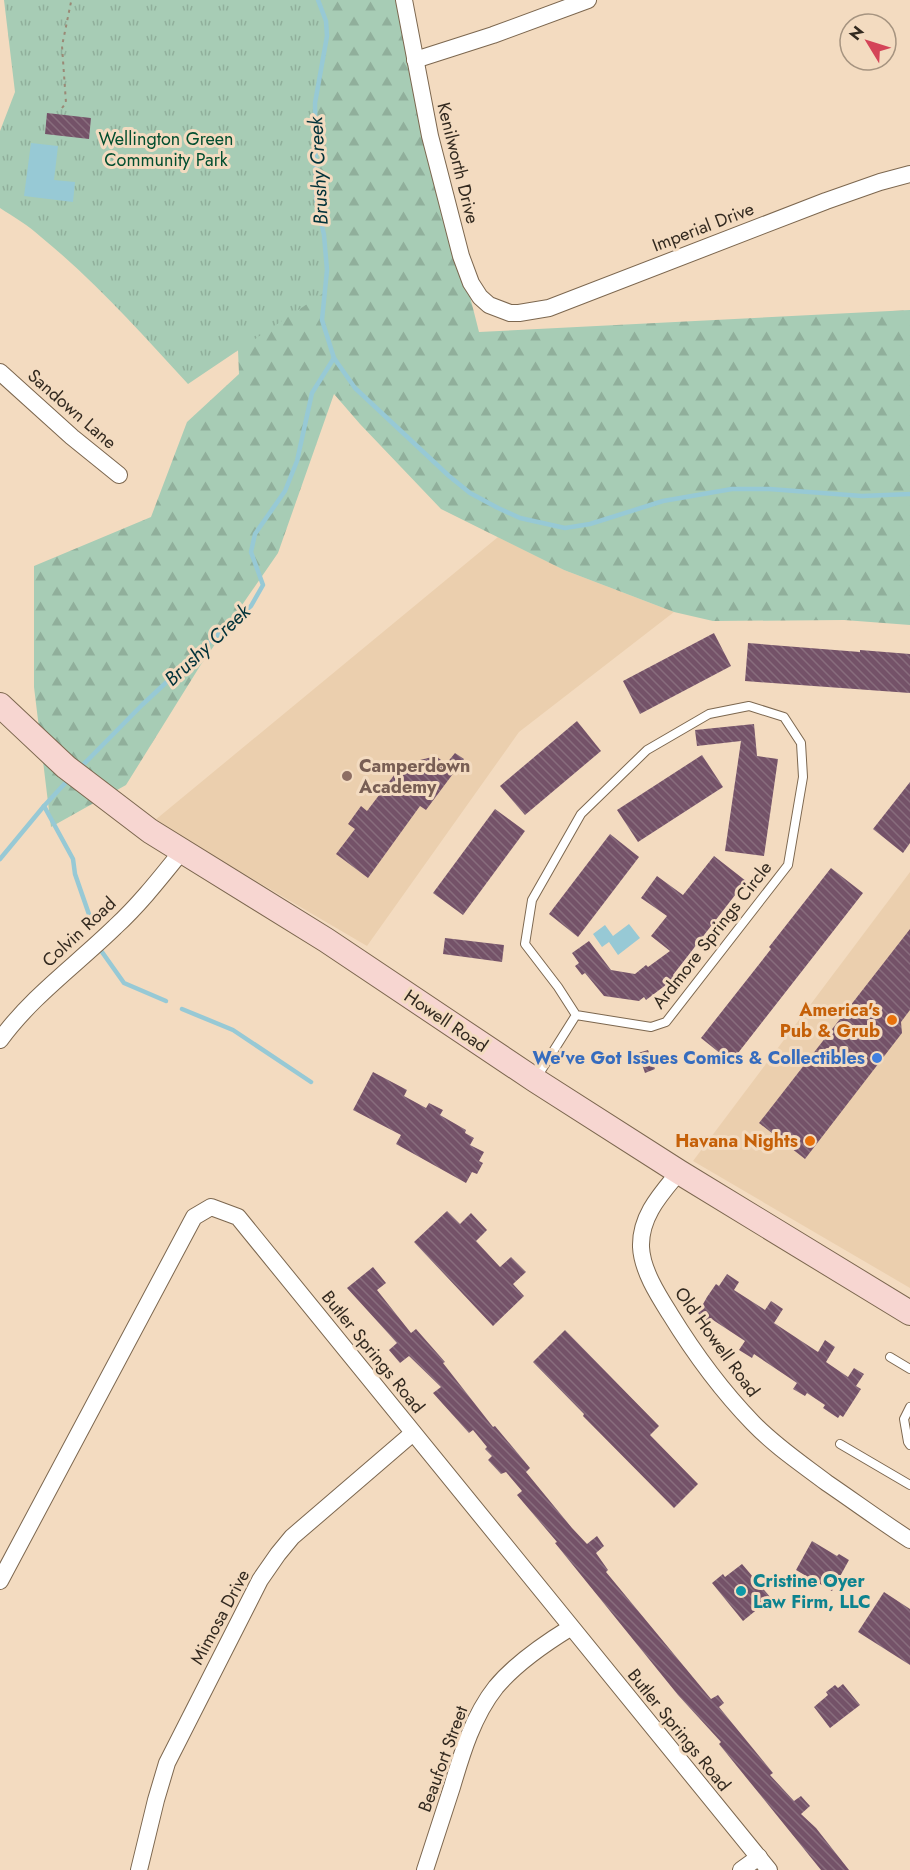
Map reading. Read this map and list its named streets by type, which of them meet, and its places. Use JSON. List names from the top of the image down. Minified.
{"streets":{"main road":["Howell Road"],"street":["Kenilworth Drive","Imperial Drive","Sandown Lane","Colvin Road","Old Howell Road","Butler Springs Road","Mimosa Drive","Beaufort Street"],"lane":["Ardmore Springs Circle"]},"crossings":[["Kenilworth Drive","Imperial Drive"],["Colvin Road","Howell Road"],["Howell Road","Old Howell Road"],["Butler Springs Road","Mimosa Drive"],["Butler Springs Road","Beaufort Street"]],"water":["Brushy Creek"],"parks":["Wellington Green Community Park"],"places":["Camperdown Academy","America's Pub & Grub","We've Got Issues Comics & Collectibles","Havana Nights","Cristine Oyer Law Firm, LLC"],"north":"top left"}
